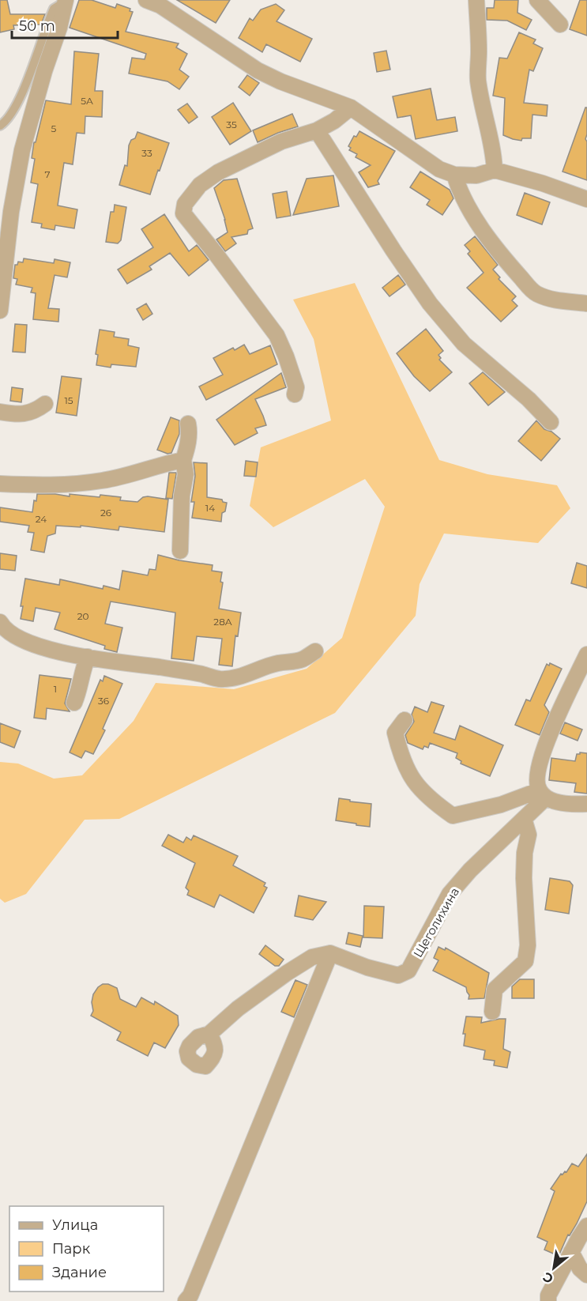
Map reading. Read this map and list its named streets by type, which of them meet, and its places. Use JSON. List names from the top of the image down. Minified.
{"streets":{"street":["Щеголихина"]},"house_numbers":["5А","35","5","33","7","15","14","26","24","20","28А","1","36"],"legend":["Улица","Парк","Здание"],"scale_bar":"50 m","north":"bottom left"}
